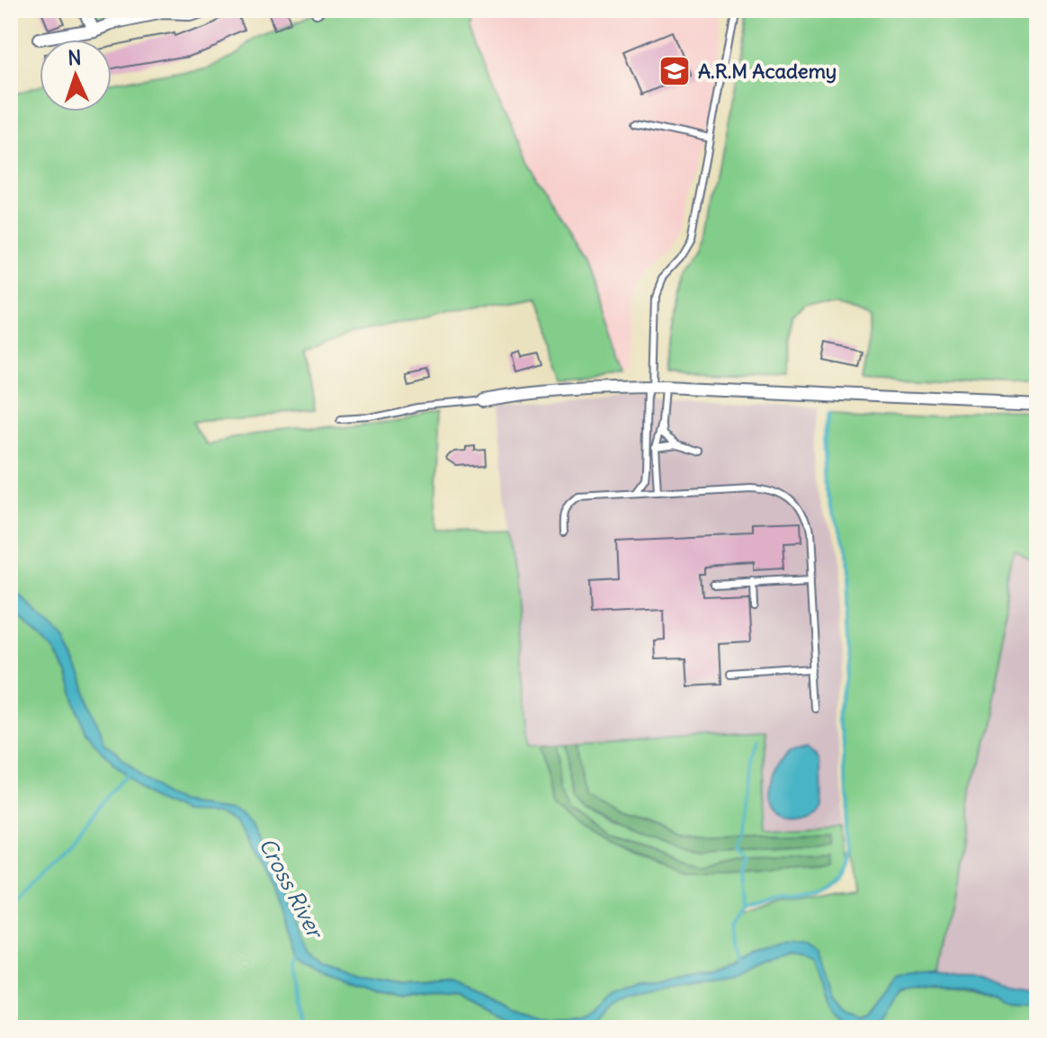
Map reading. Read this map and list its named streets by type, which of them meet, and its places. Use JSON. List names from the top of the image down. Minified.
{"water":["Cross River"],"places":{"school or university":["A.R.M Academy"]},"north":"top"}
